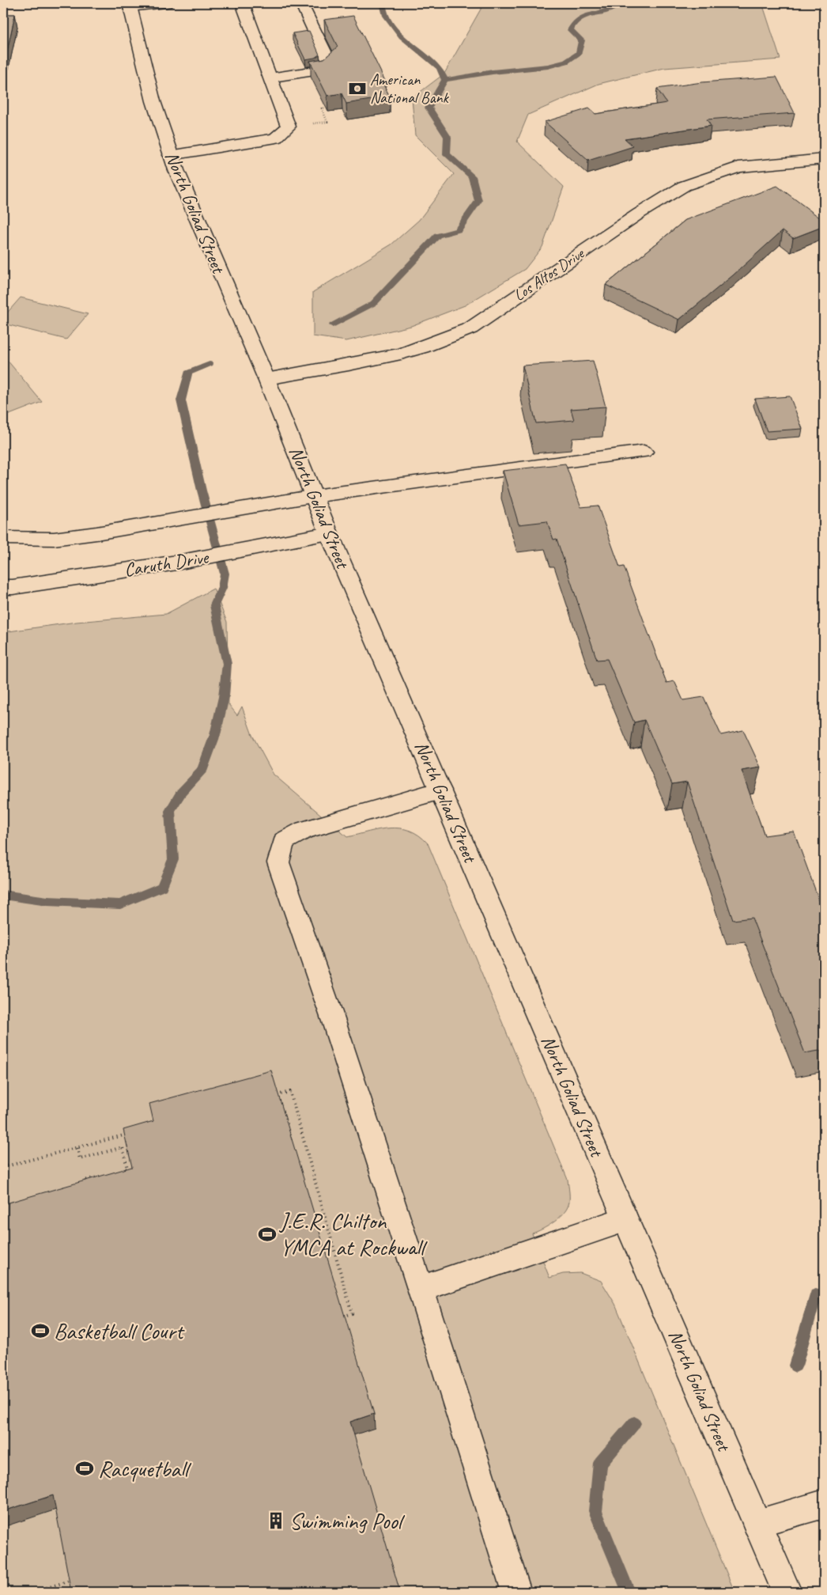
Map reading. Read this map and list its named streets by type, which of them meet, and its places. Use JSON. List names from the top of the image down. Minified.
{"streets":{"main road":["North Goliad Street","Los Altos Drive","Caruth Drive"]},"crossings":[["North Goliad Street","Los Altos Drive"],["North Goliad Street","Caruth Drive"]],"places":{"bank":["American National Bank"],"sports":["J.E.R. Chilton YMCA at Rockwall","Basketball Court","Racquetball"],"building":["Swimming Pool"]}}
